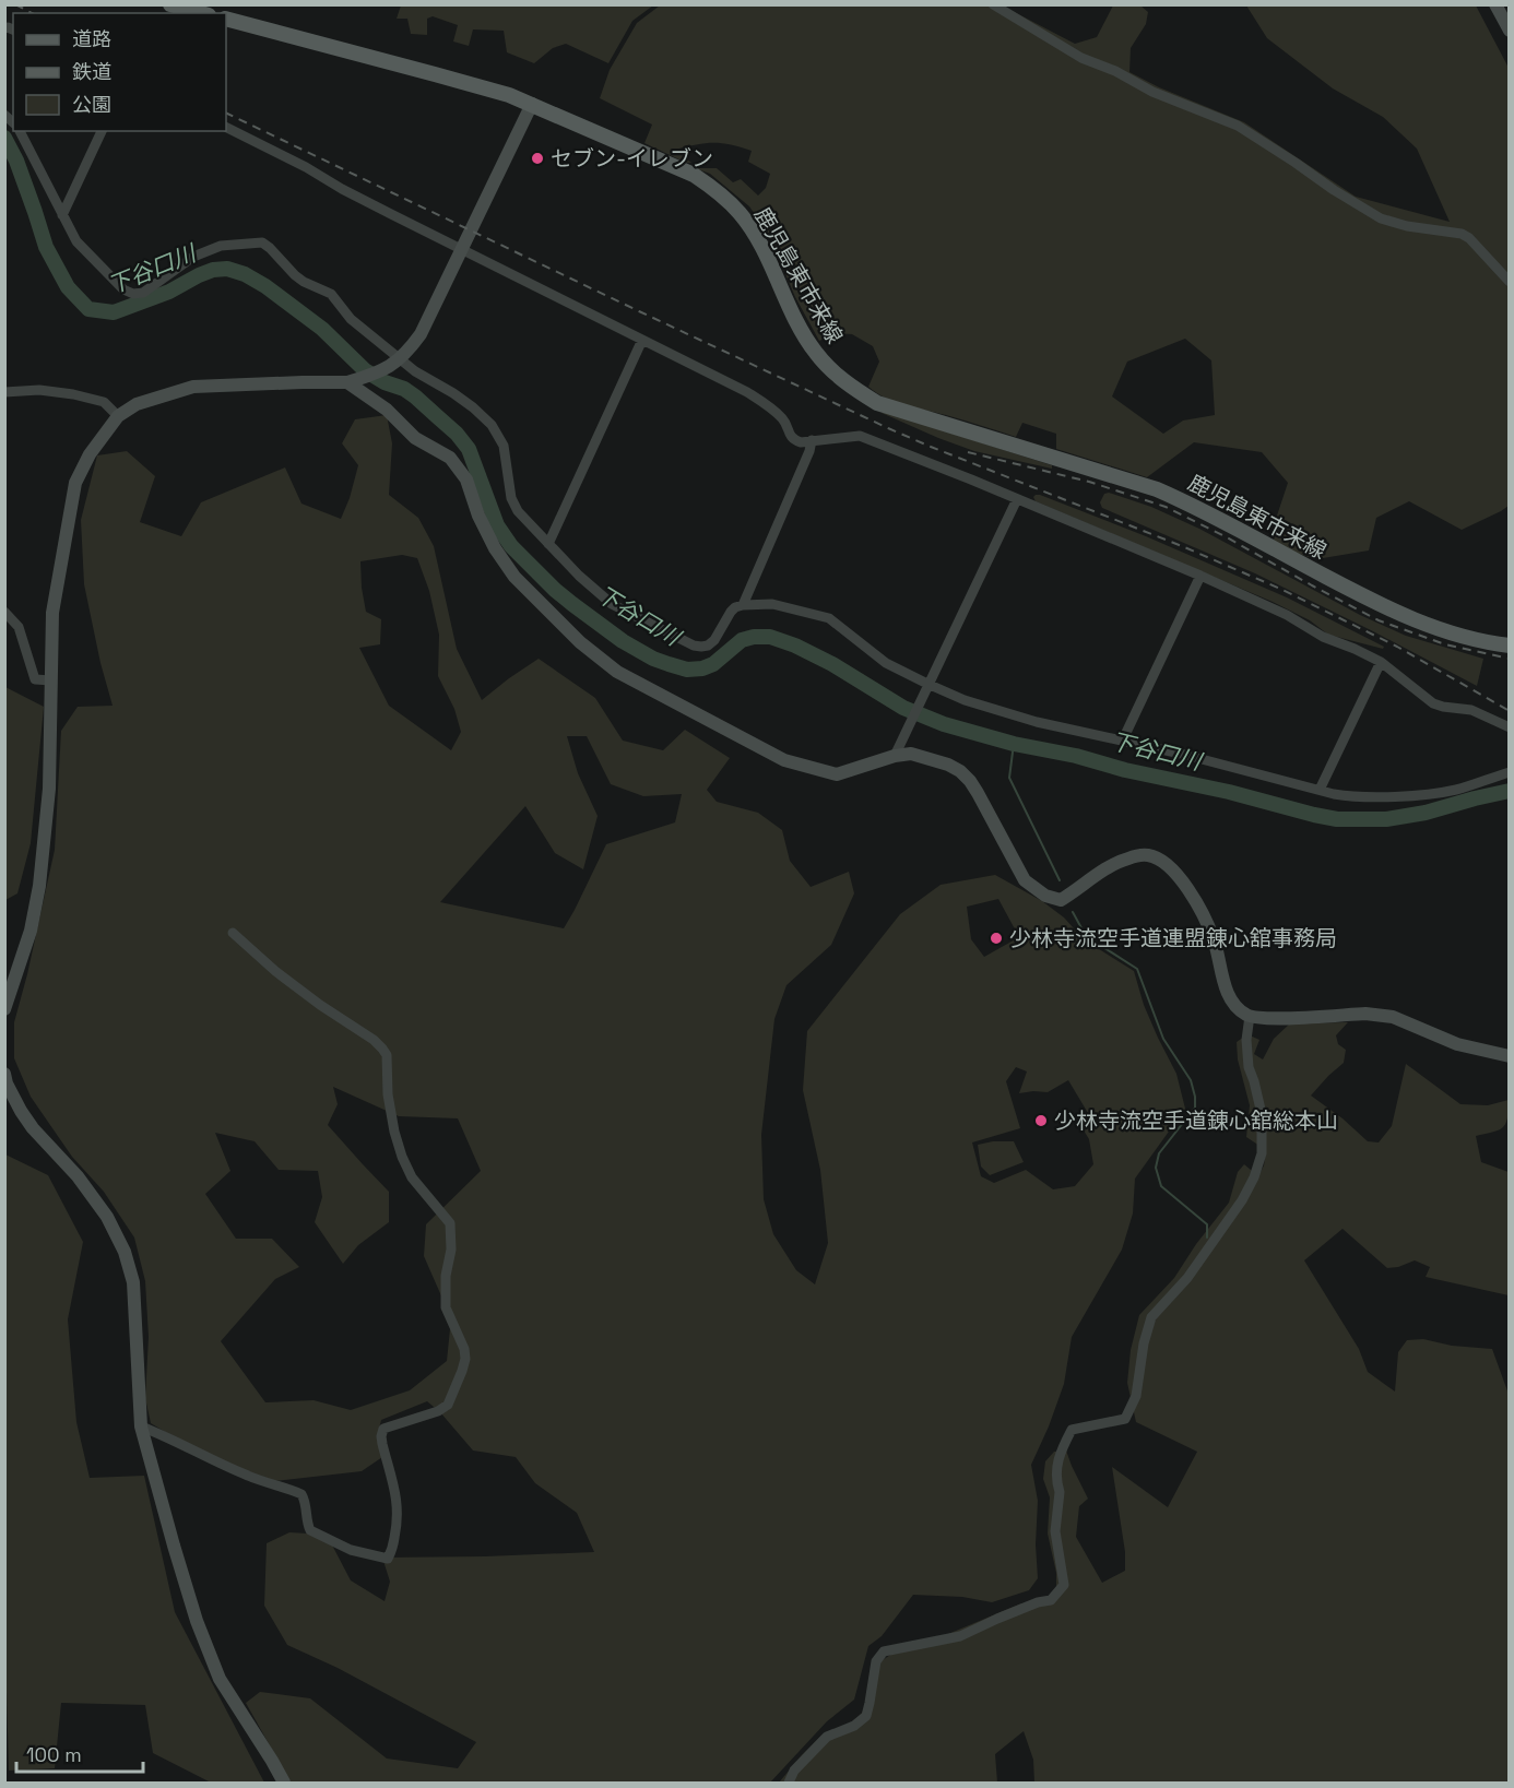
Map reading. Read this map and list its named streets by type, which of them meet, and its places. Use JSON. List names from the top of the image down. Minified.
{"streets":{"main road":["鹿児島東市来線"]},"water":["下谷口川"],"places":["セブン-イレブン","少林寺流空手道連盟錬心舘事務局","少林寺流空手道錬心舘総本山"],"legend":["道路","鉄道","公園"],"scale_bar":"100 m"}
